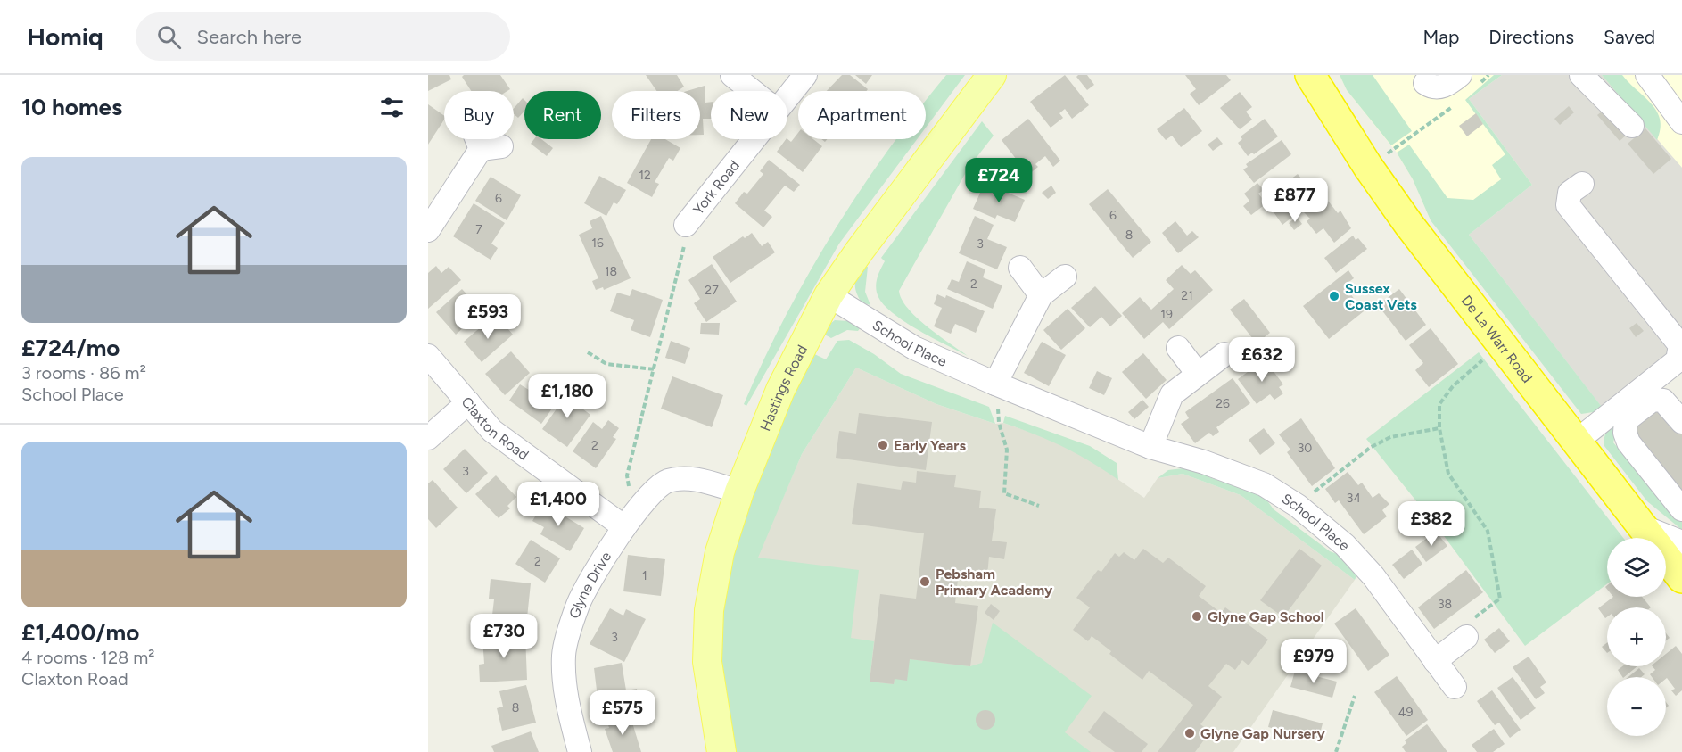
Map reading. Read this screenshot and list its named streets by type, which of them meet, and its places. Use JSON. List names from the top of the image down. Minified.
{"streets":{"highway":["De La Warr Road"],"main road":["Hastings Road"],"street":["York Road","School Place","Claxton Road","Glyne Drive"]},"crossings":[["School Place","Hastings Road"],["Hastings Road","Glyne Drive"],["Claxton Road","Glyne Drive"]],"places":["Sussex Coast Vets","Early Years","Pebsham Primary Academy","Glyne Gap School","Glyne Gap Nursery"],"house_numbers":["12","6","6","7","8","16","3","18","2","27","21","19","26","2","30","3","34","2","1","38","3","8","49"],"page":{"header":"Homiq","search":"Search here","nav":["Map","Directions","Saved"],"heading":"10 homes","chip":["Buy","Rent","Filters","New","Apartment"],"list":[{"name":"£724/mo","note":"3 rooms · 86 m² · School Place"},{"name":"£1,400/mo","note":"4 rooms · 128 m² · Claxton Road"}],"price":["£724","£877","£593","£632","£1,180","£1,400","£382","£730","£979","£575"],"map_buttons":["+","−"]}}
